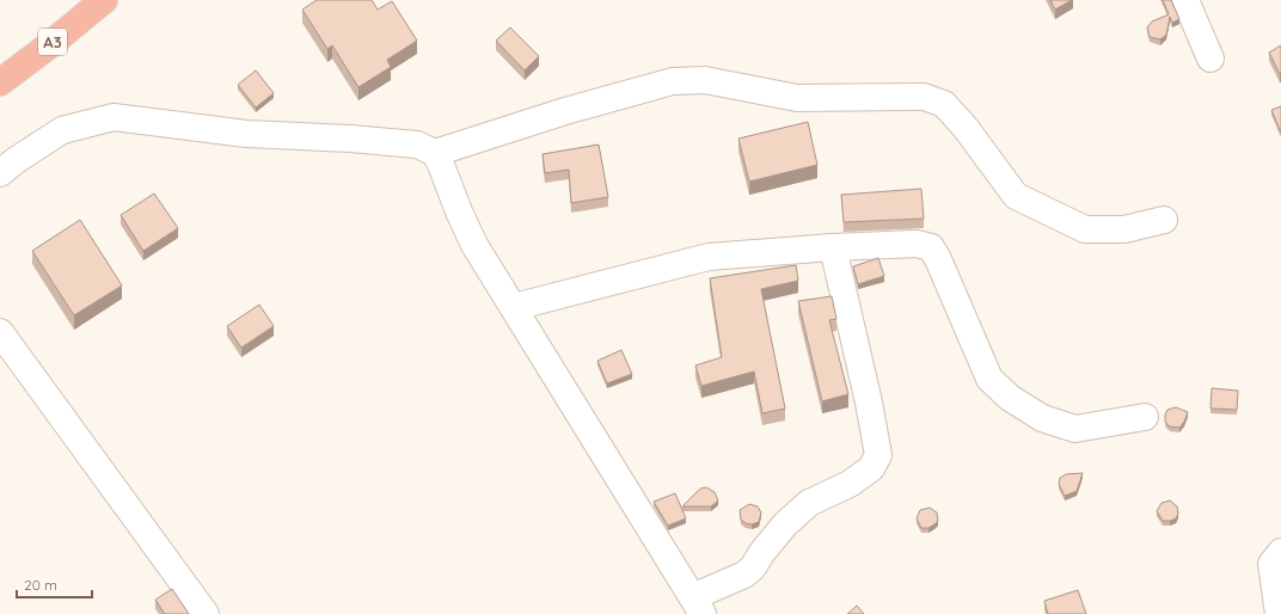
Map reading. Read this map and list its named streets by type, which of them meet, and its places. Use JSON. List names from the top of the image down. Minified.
{"streets":{"highway":["A3"]},"scale_bar":"20 m"}
